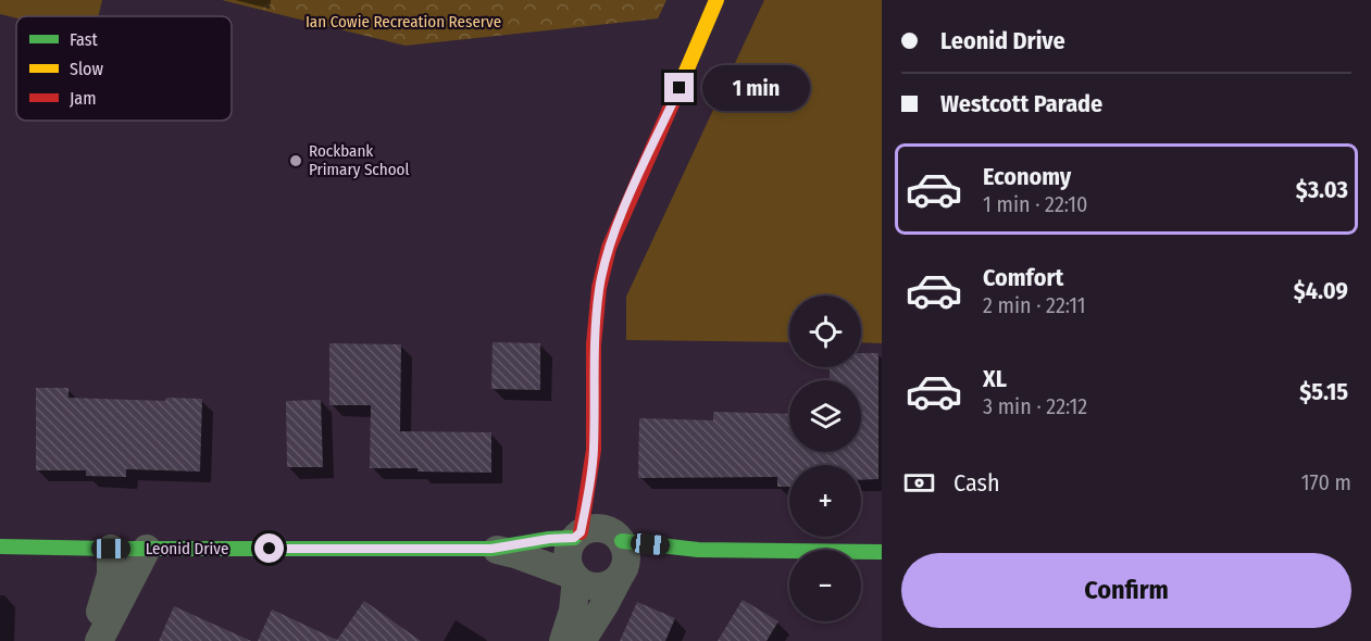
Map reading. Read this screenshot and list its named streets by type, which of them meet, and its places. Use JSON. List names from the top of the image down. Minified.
{"streets":{"street":["Leonid Drive"]},"parks":["Ian Cowie Recreation Reserve"],"places":["Rockbank Primary School"],"legend":["Fast","Slow","Jam"],"page":{"banner":["Leonid Drive","Westcott Parade"],"bubble":"1 min","list":[{"name":"Economy","note":"1 min · 22:10","value":"$3.03"},{"name":"Comfort","note":"2 min · 22:11","value":"$4.09"},{"name":"XL","note":"3 min · 22:12","value":"$5.15"}],"map_buttons":["+","−"],"pay":["Cash","170 m"],"buttons":"Confirm"}}
